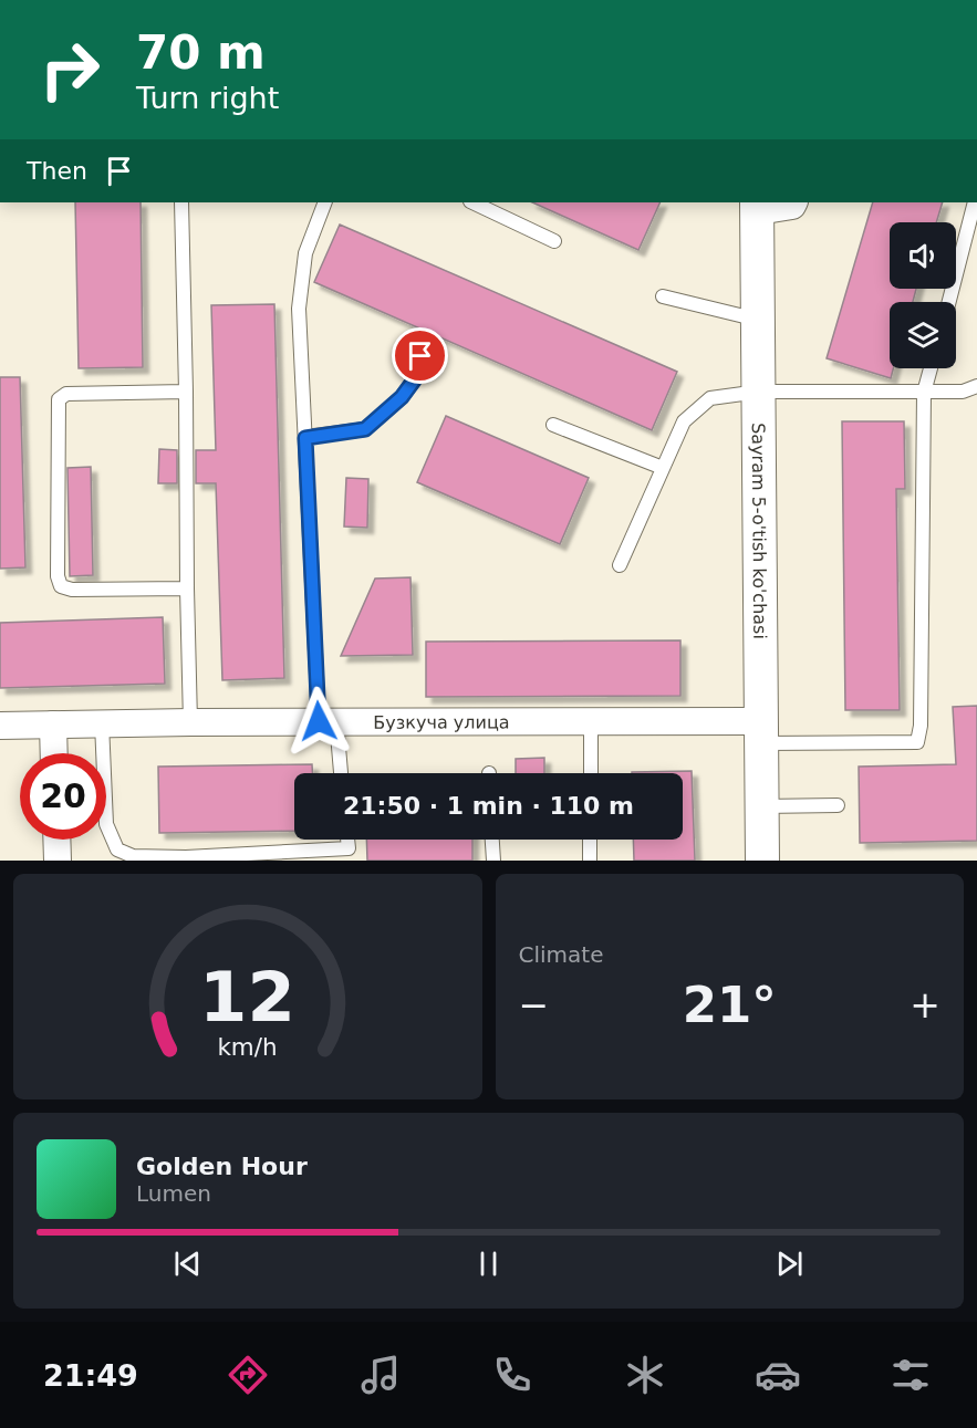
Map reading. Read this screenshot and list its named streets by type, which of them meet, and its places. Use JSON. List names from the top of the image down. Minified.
{"streets":{"street":["Sayram 5-o'tish ko'chasi","Бузкуча улица"]},"crossings":[["Sayram 5-o'tish ko'chasi","Бузкуча улица"]],"page":{"turn":["70 m","Turn right"],"then":"Then","limit":"20","trip":"21:50 · 1 min · 110 m","tile":"Climate","heat":["−","21°","+"],"song":["Golden Hour","Lumen"],"tabs":"21:49","gauge":["12","km/h"]}}
